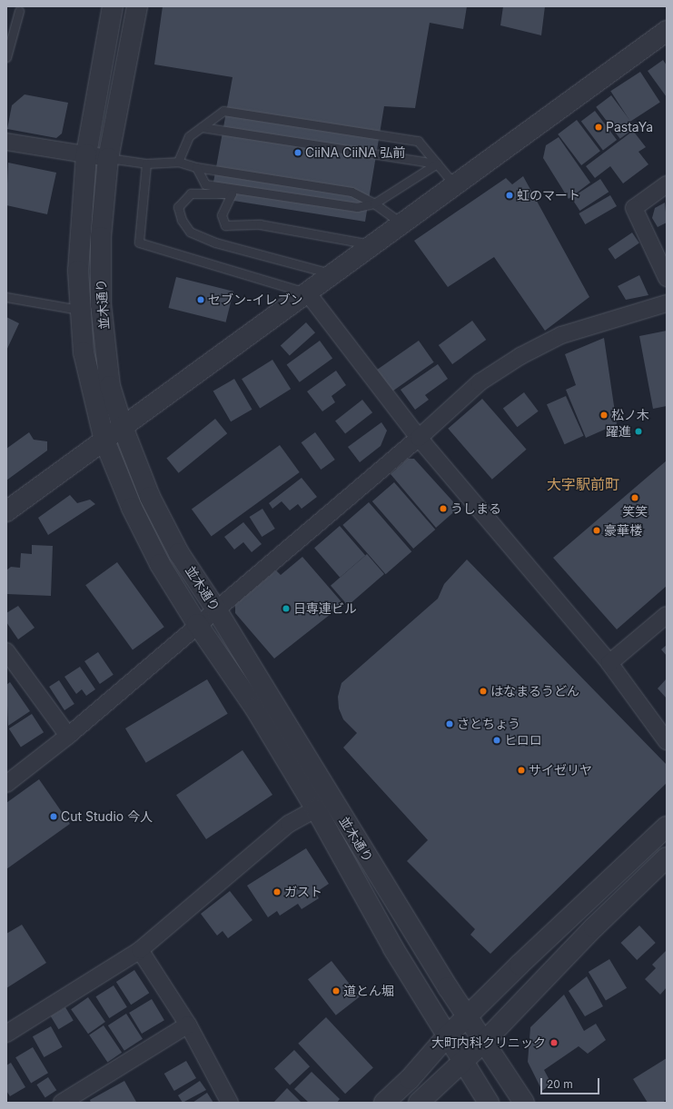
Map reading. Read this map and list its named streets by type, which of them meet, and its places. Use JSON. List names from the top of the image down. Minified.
{"streets":{"street":["並木通り"]},"districts":["大字駅前町"],"places":["PastaYa","CiiNA CiiNA 弘前","虹のマート","セブン-イレブン","松ノ木","躍進","笑笑","うしまる","豪華楼","日専連ビル","はなまるうどん","さとちょう","ヒロロ","サイゼリヤ","Cut Studio 今人","ガスト","道とん堀","大町内科クリニック"],"scale_bar":"20 m"}
